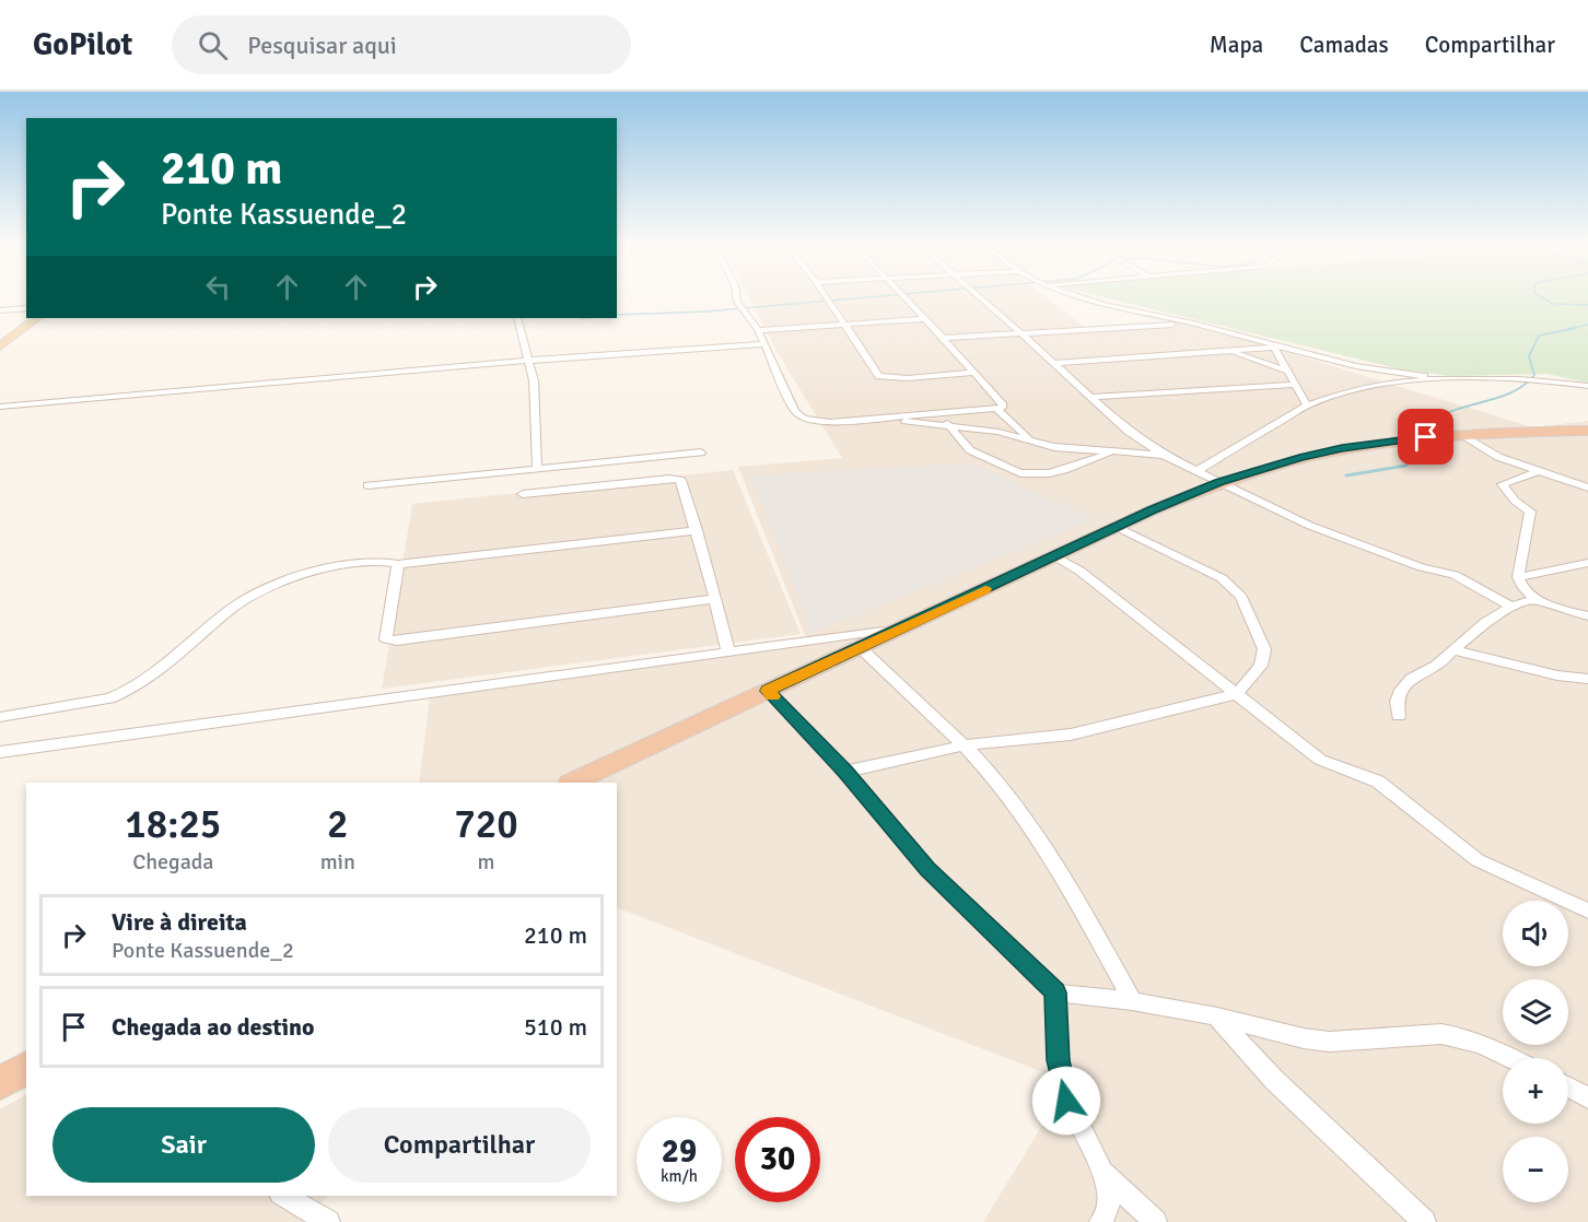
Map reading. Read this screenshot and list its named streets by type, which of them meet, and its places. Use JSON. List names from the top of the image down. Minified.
{"page":{"header":"GoPilot","search":"Pesquisar aqui","nav":["Mapa","Camadas","Compartilhar"],"turn":["210 m","Ponte Kassuende_2"],"eta":["18:25","Chegada","2","min","720","m"],"list":[{"name":"Vire à direita","note":"Ponte Kassuende_2","value":"210 m"},{"name":"Chegada ao destino","value":"510 m"}],"map_buttons":["+","−"],"buttons":["Sair","Compartilhar"],"speed":"29 km/h","limit":"30"}}
